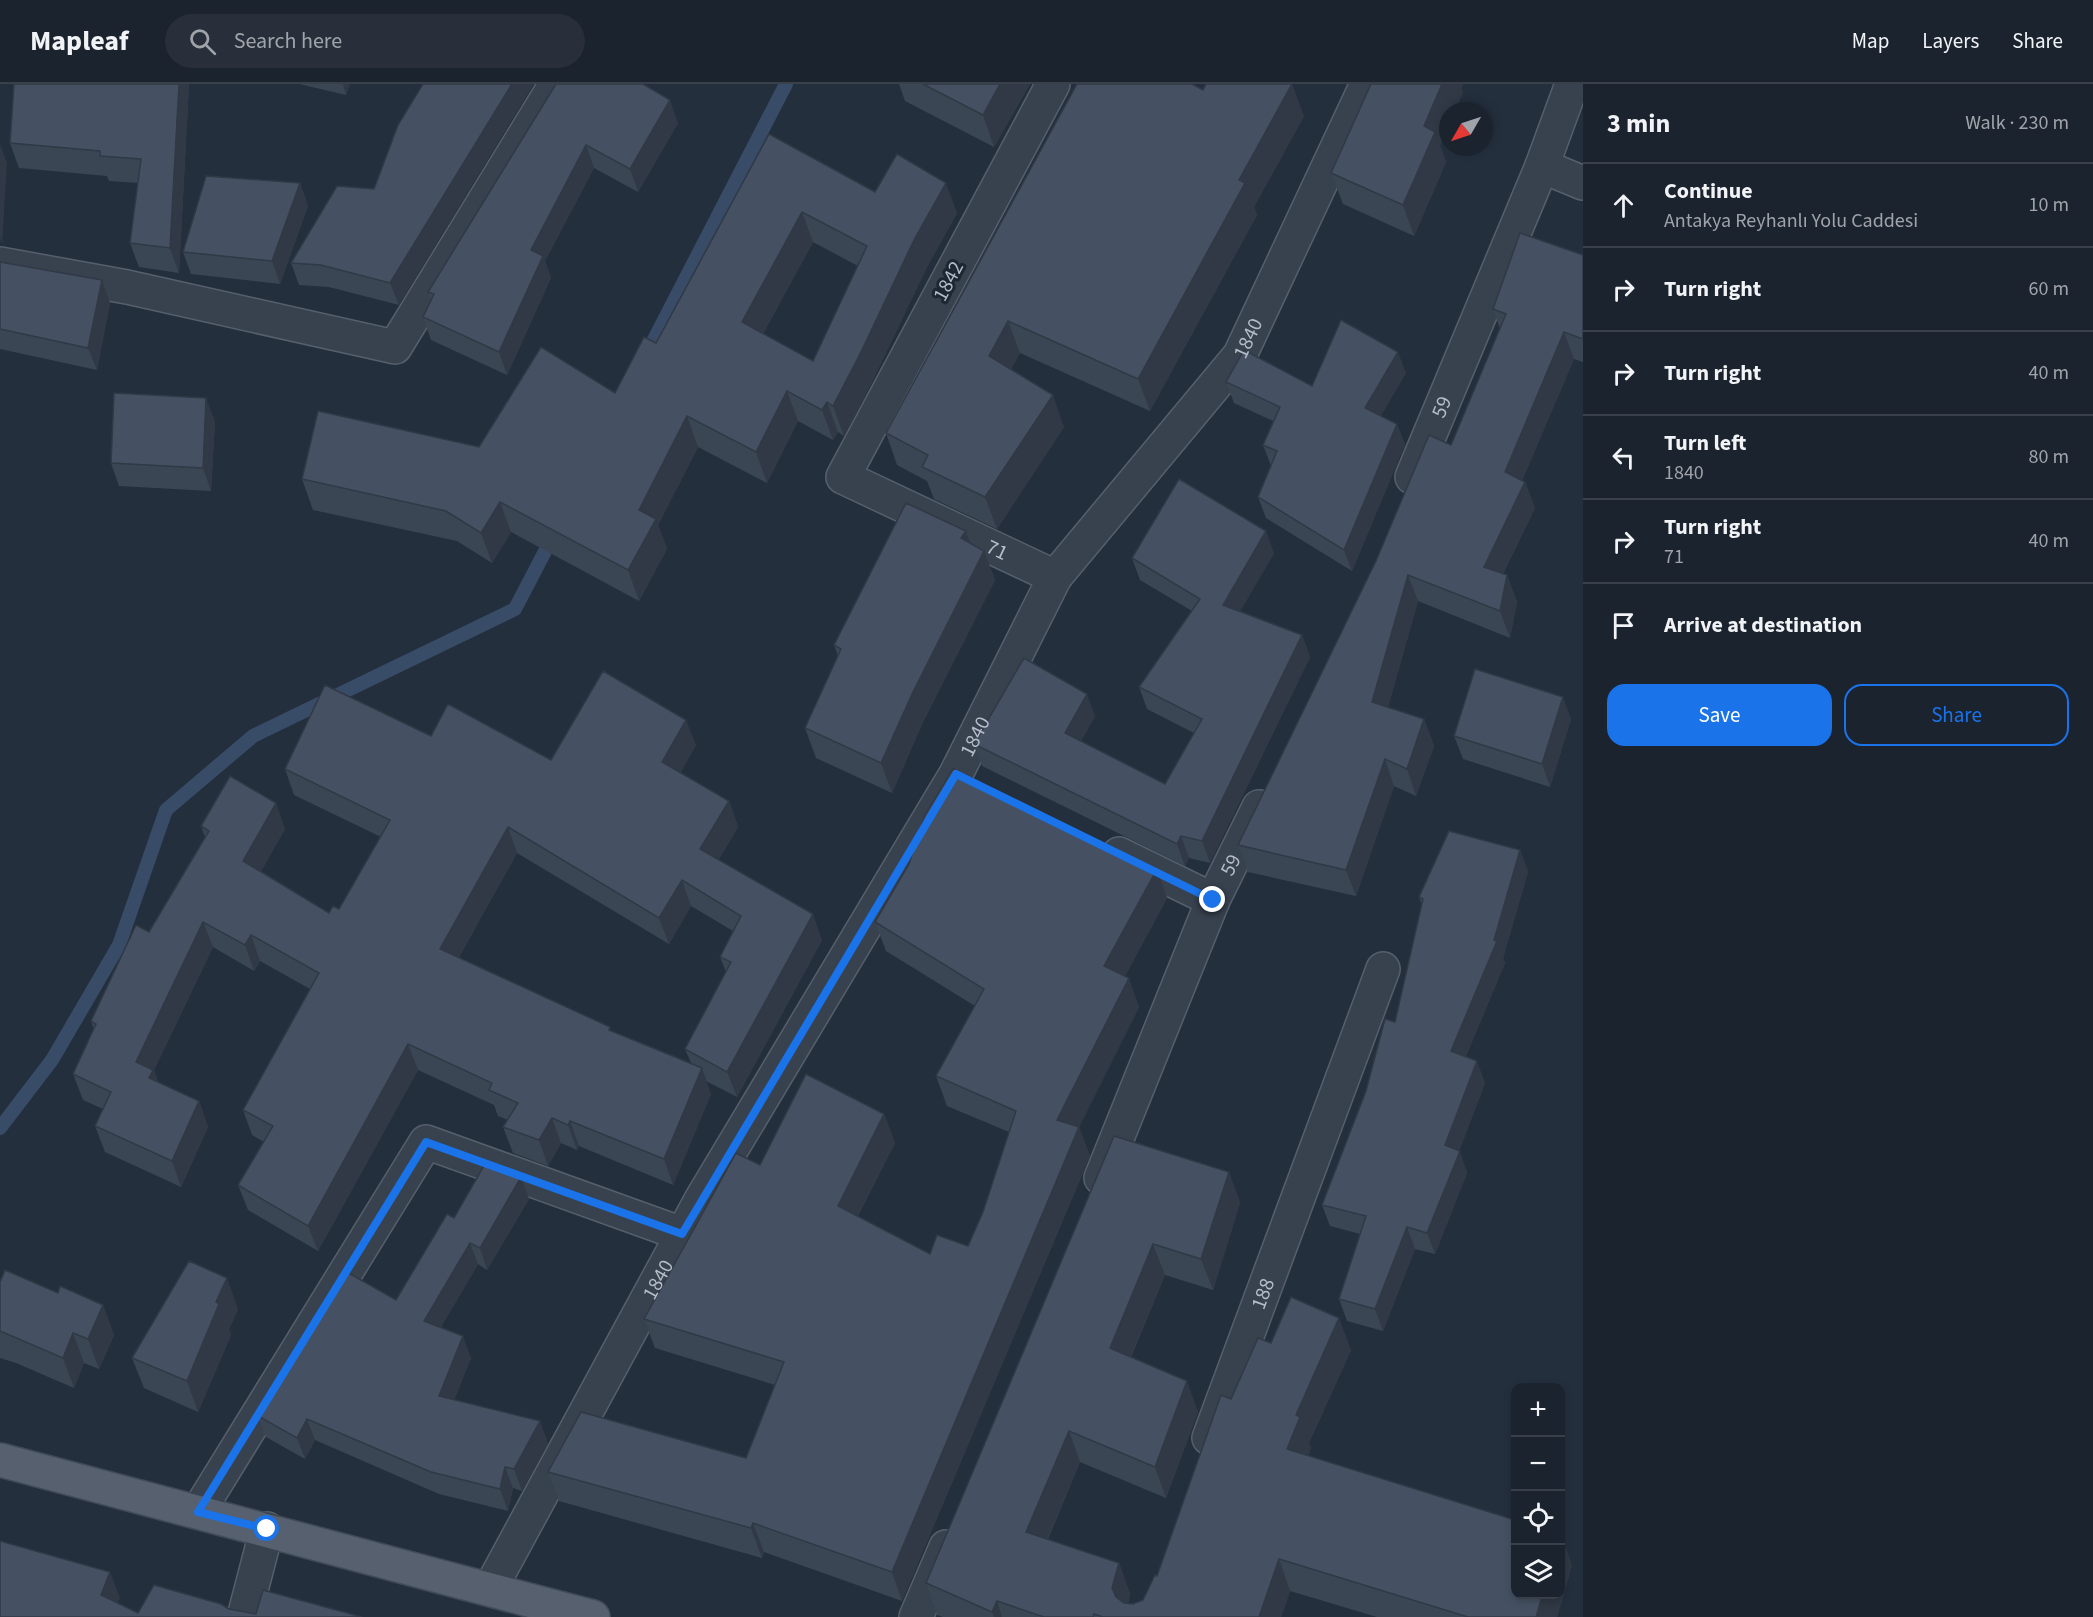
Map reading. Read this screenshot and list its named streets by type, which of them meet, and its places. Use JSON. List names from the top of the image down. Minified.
{"streets":{"street":["1842","1840","59","71","188"]},"crossings":[["1842","71"],["1840","71"]],"north":"bottom left","page":{"header":"Mapleaf","search":"Search here","nav":["Map","Layers","Share"],"heading":["3 min","Walk · 230 m"],"list":[["Continue","Antakya Reyhanlı Yolu Caddesi","10 m"],["Turn right","60 m"],["Turn right","40 m"],["Turn left","1840","80 m"],["Turn right","71","40 m"],"Arrive at destination"],"buttons":["Save","Share"],"map_buttons":["+","−"]}}
